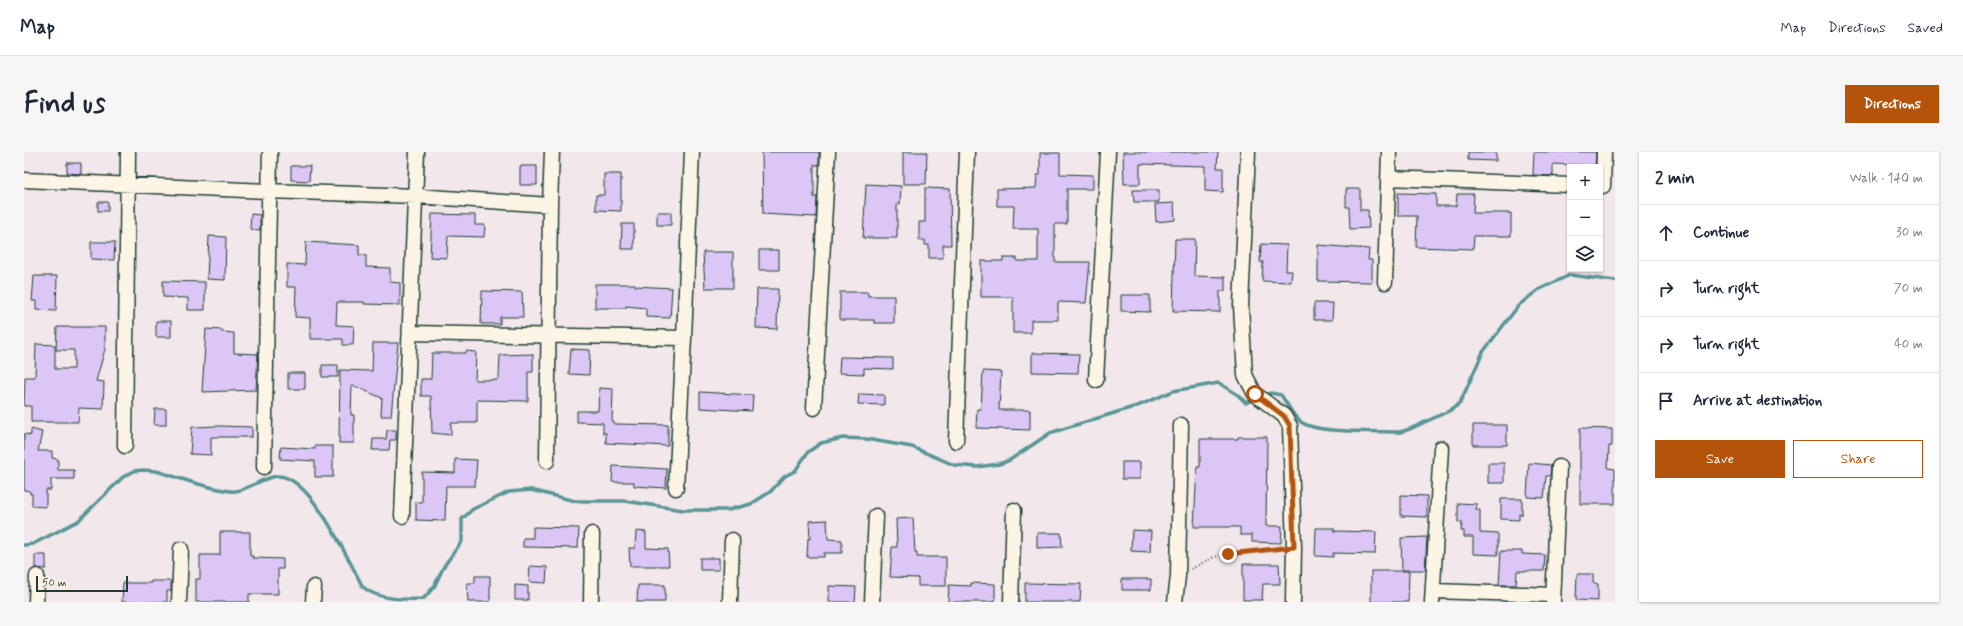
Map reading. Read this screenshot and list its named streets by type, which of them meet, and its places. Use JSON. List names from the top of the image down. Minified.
{"scale_bar":"50 m","page":{"header":"Map","nav":["Map","Directions","Saved"],"buttons":["Directions",["Save","Share"]],"title":"Find us","heading":["2 min","Walk · 140 m"],"map_buttons":["+","−"],"list":[["Continue","30 m"],["Turn right","70 m"],["Turn right","40 m"],"Arrive at destination"],"scale":"50 m"}}
